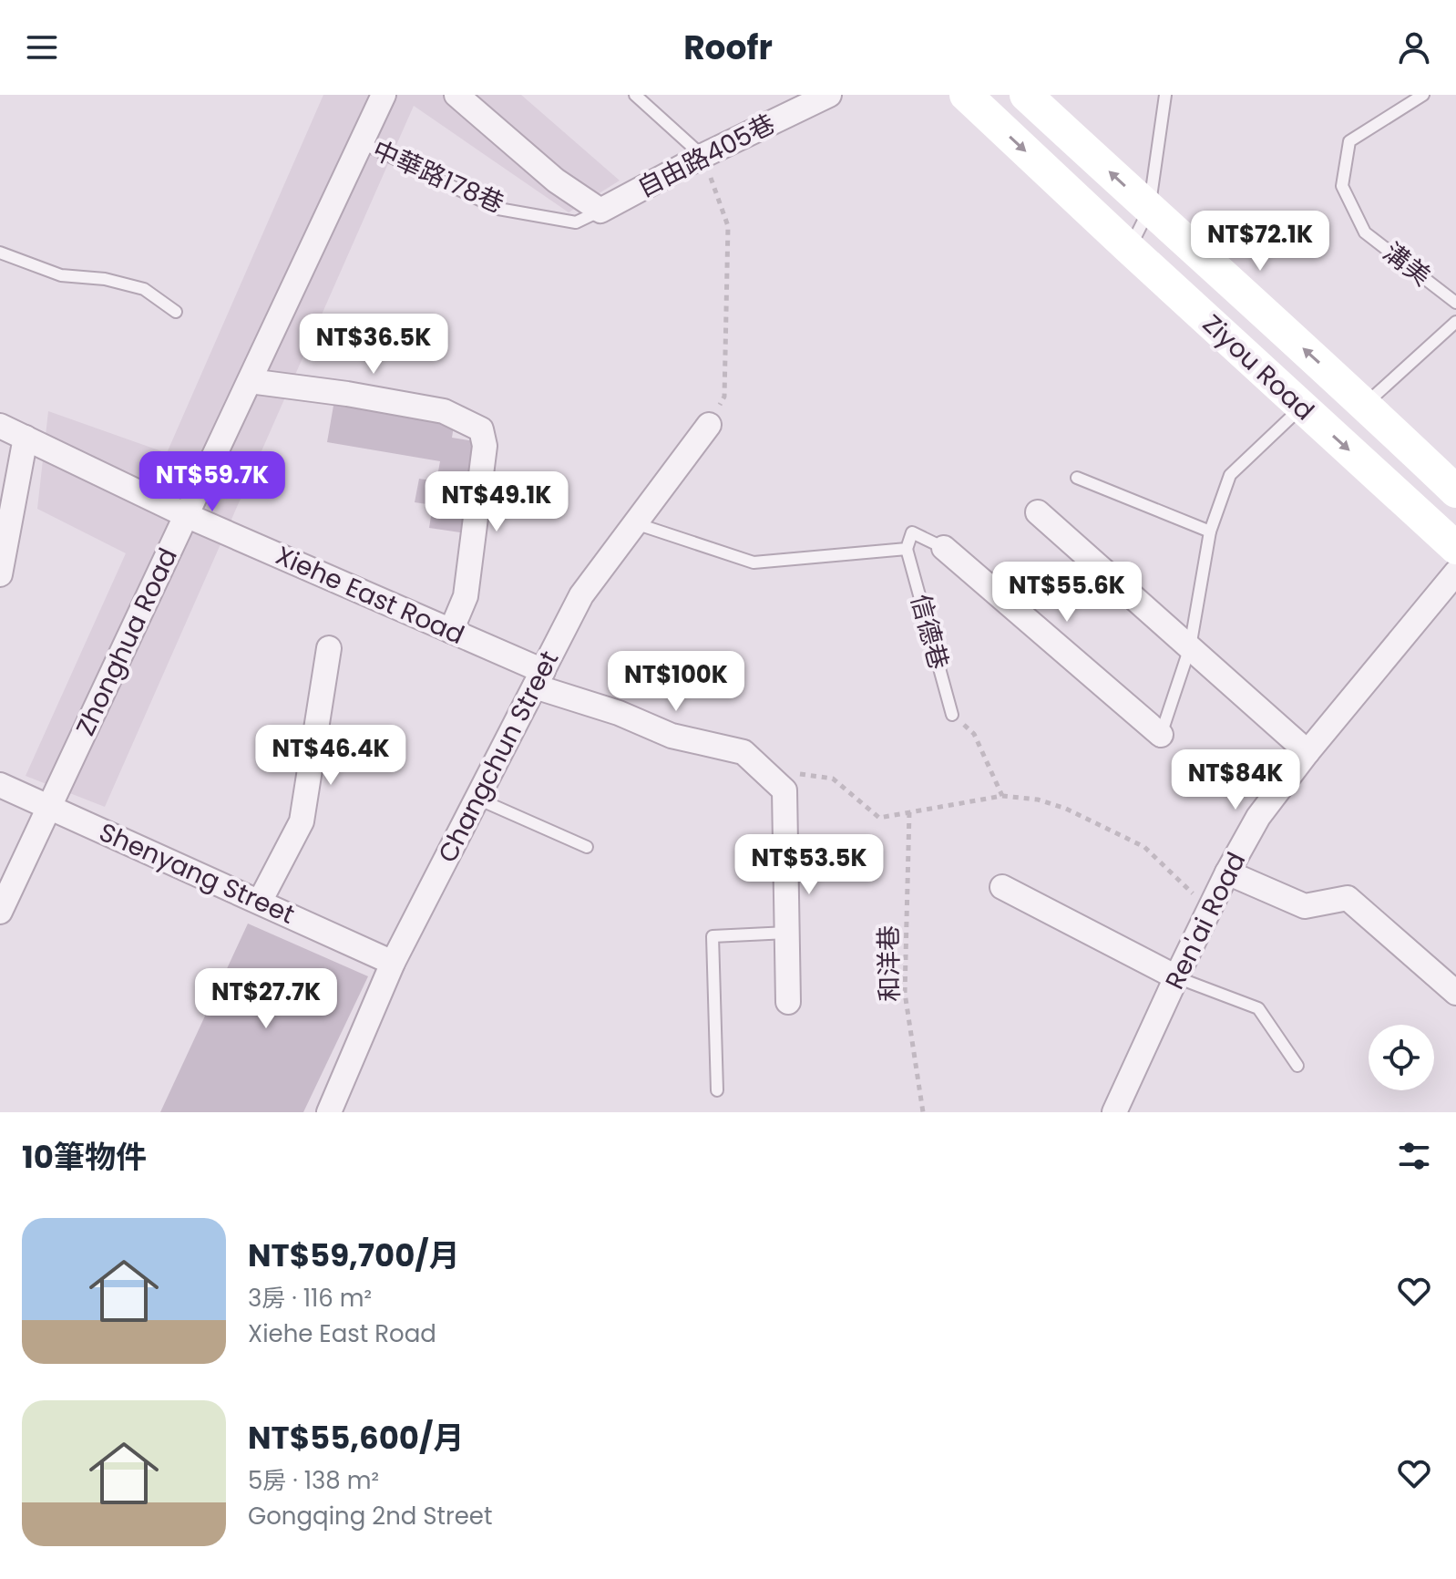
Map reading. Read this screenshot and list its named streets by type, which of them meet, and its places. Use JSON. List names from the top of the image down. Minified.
{"streets":{"street":["自由路405巷","Ziyou Road","Xiehe East Road","Zhonghua Road","Changchun Street","Shenyang Street","Ren'ai Road"],"lane":["中華路178巷","溝美","信德巷"],"path":["和洋巷"]},"crossings":[["自由路405巷","中華路178巷"],["中華路178巷","Zhonghua Road"],["Xiehe East Road","Zhonghua Road"],["Xiehe East Road","Changchun Street"],["Zhonghua Road","Shenyang Street"],["Changchun Street","Shenyang Street"]],"page":{"header":"Roofr","price":["NT$72.1K","NT$36.5K","NT$59.7K","NT$49.1K","NT$55.6K","NT$100K","NT$46.4K","NT$84K","NT$53.5K","NT$27.7K"],"heading":"10筆物件","list":[{"name":"NT$59,700/月","note":"3房 · 116 m² · Xiehe East Road"},{"name":"NT$55,600/月","note":"5房 · 138 m² · Gongqing 2nd Street"}]}}
